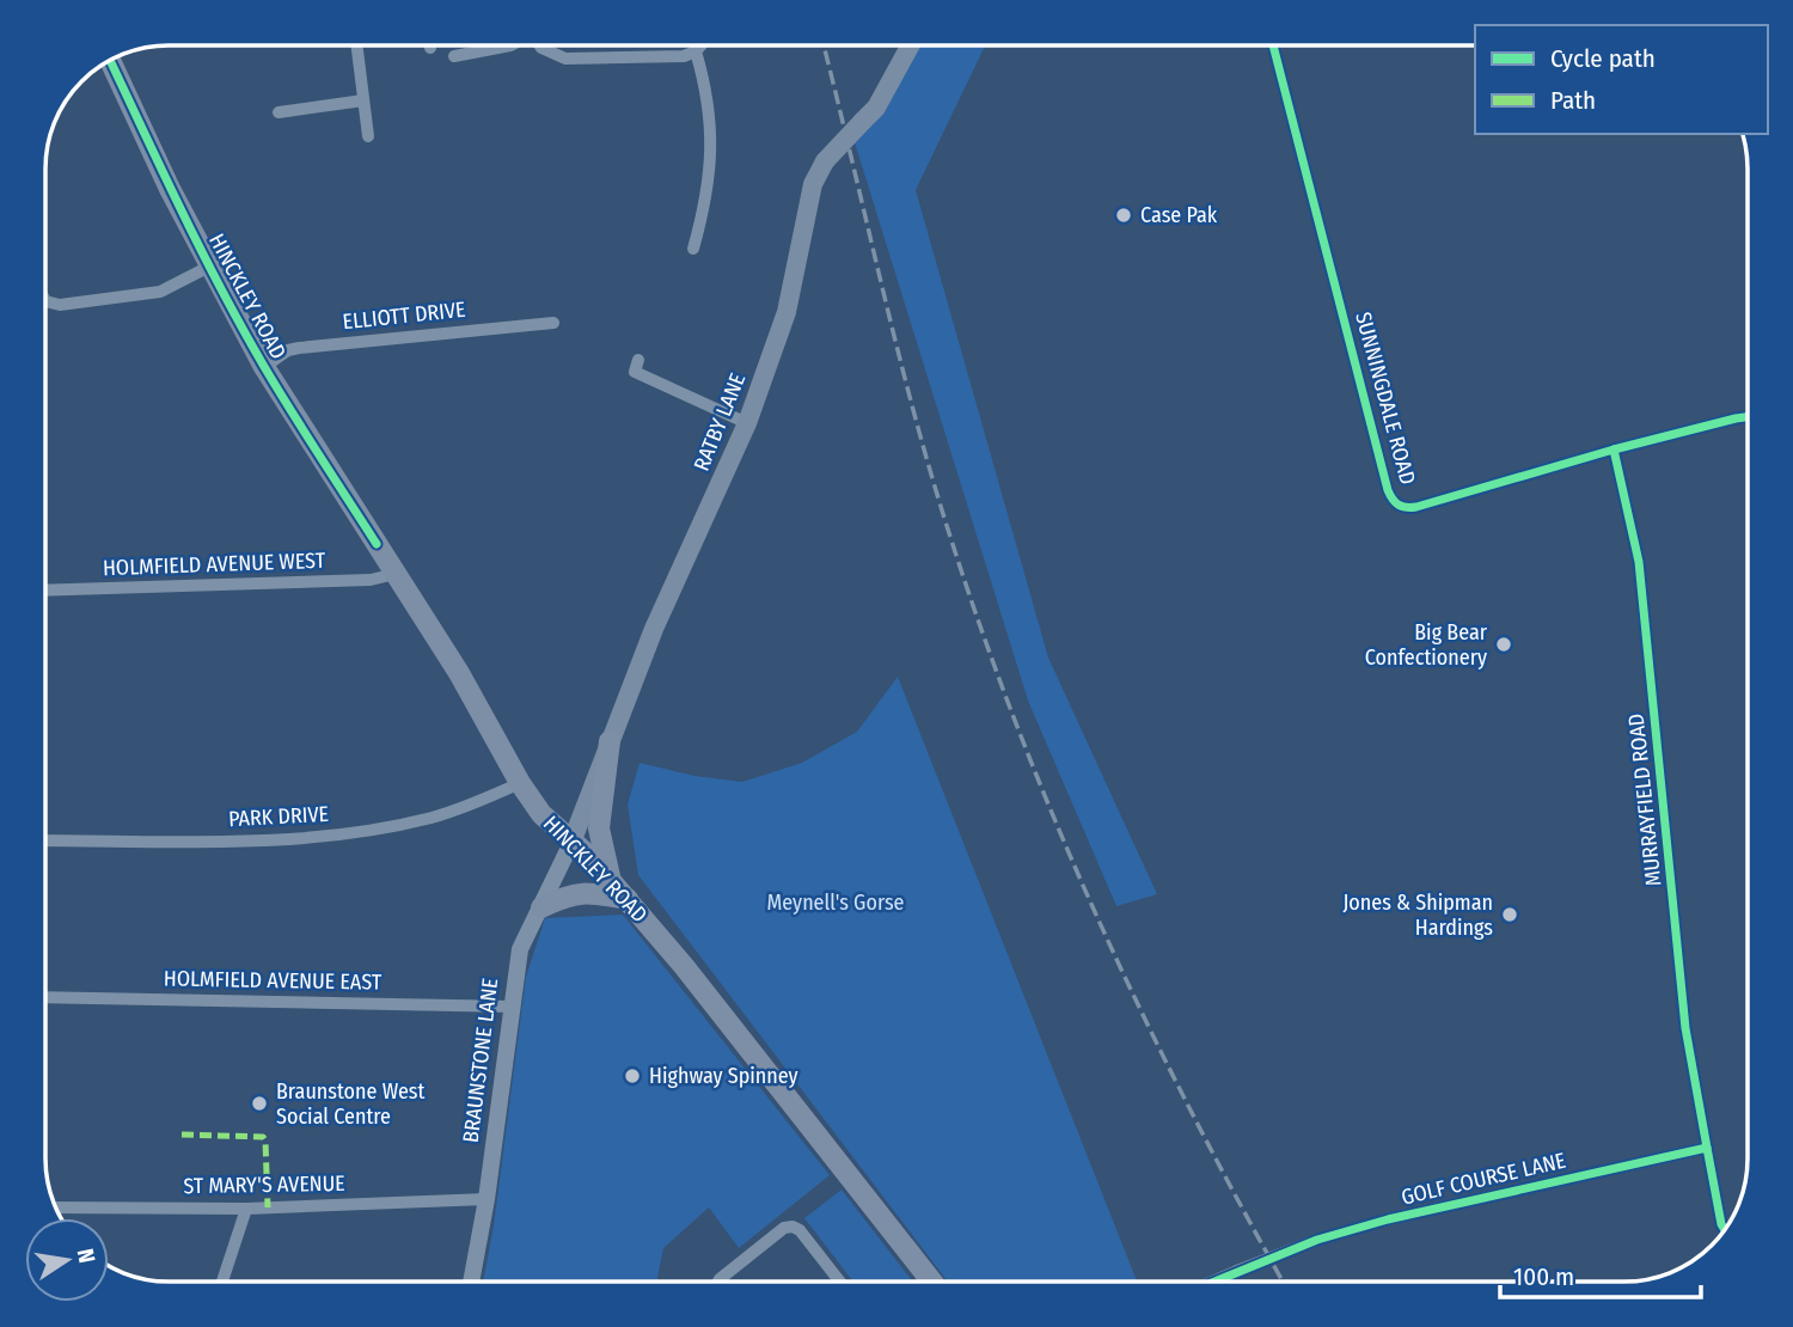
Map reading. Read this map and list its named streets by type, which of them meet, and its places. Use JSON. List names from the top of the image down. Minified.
{"streets":{"main road":["HINCKLEY ROAD","RATBY LANE"],"street":["ELLIOTT DRIVE","SUNNINGDALE ROAD","HOLMFIELD AVENUE WEST","MURRAYFIELD ROAD","PARK DRIVE","HOLMFIELD AVENUE EAST","BRAUNSTONE LANE","GOLF COURSE LANE","ST MARY'S AVENUE"]},"crossings":[["HINCKLEY ROAD","ELLIOTT DRIVE"],["HINCKLEY ROAD","RATBY LANE"],["HINCKLEY ROAD","HOLMFIELD AVENUE WEST"],["HINCKLEY ROAD","PARK DRIVE"],["HINCKLEY ROAD","BRAUNSTONE LANE"],["SUNNINGDALE ROAD","MURRAYFIELD ROAD"],["RATBY LANE","BRAUNSTONE LANE"],["MURRAYFIELD ROAD","GOLF COURSE LANE"],["HOLMFIELD AVENUE EAST","BRAUNSTONE LANE"],["BRAUNSTONE LANE","ST MARY'S AVENUE"]],"parks":["Meynell's Gorse"],"places":["Case Pak","Big Bear Confectionery","Jones & Shipman Hardings","Highway Spinney","Braunstone West Social Centre"],"legend":["Cycle path","Path"],"scale_bar":"100 m","north":"right"}
